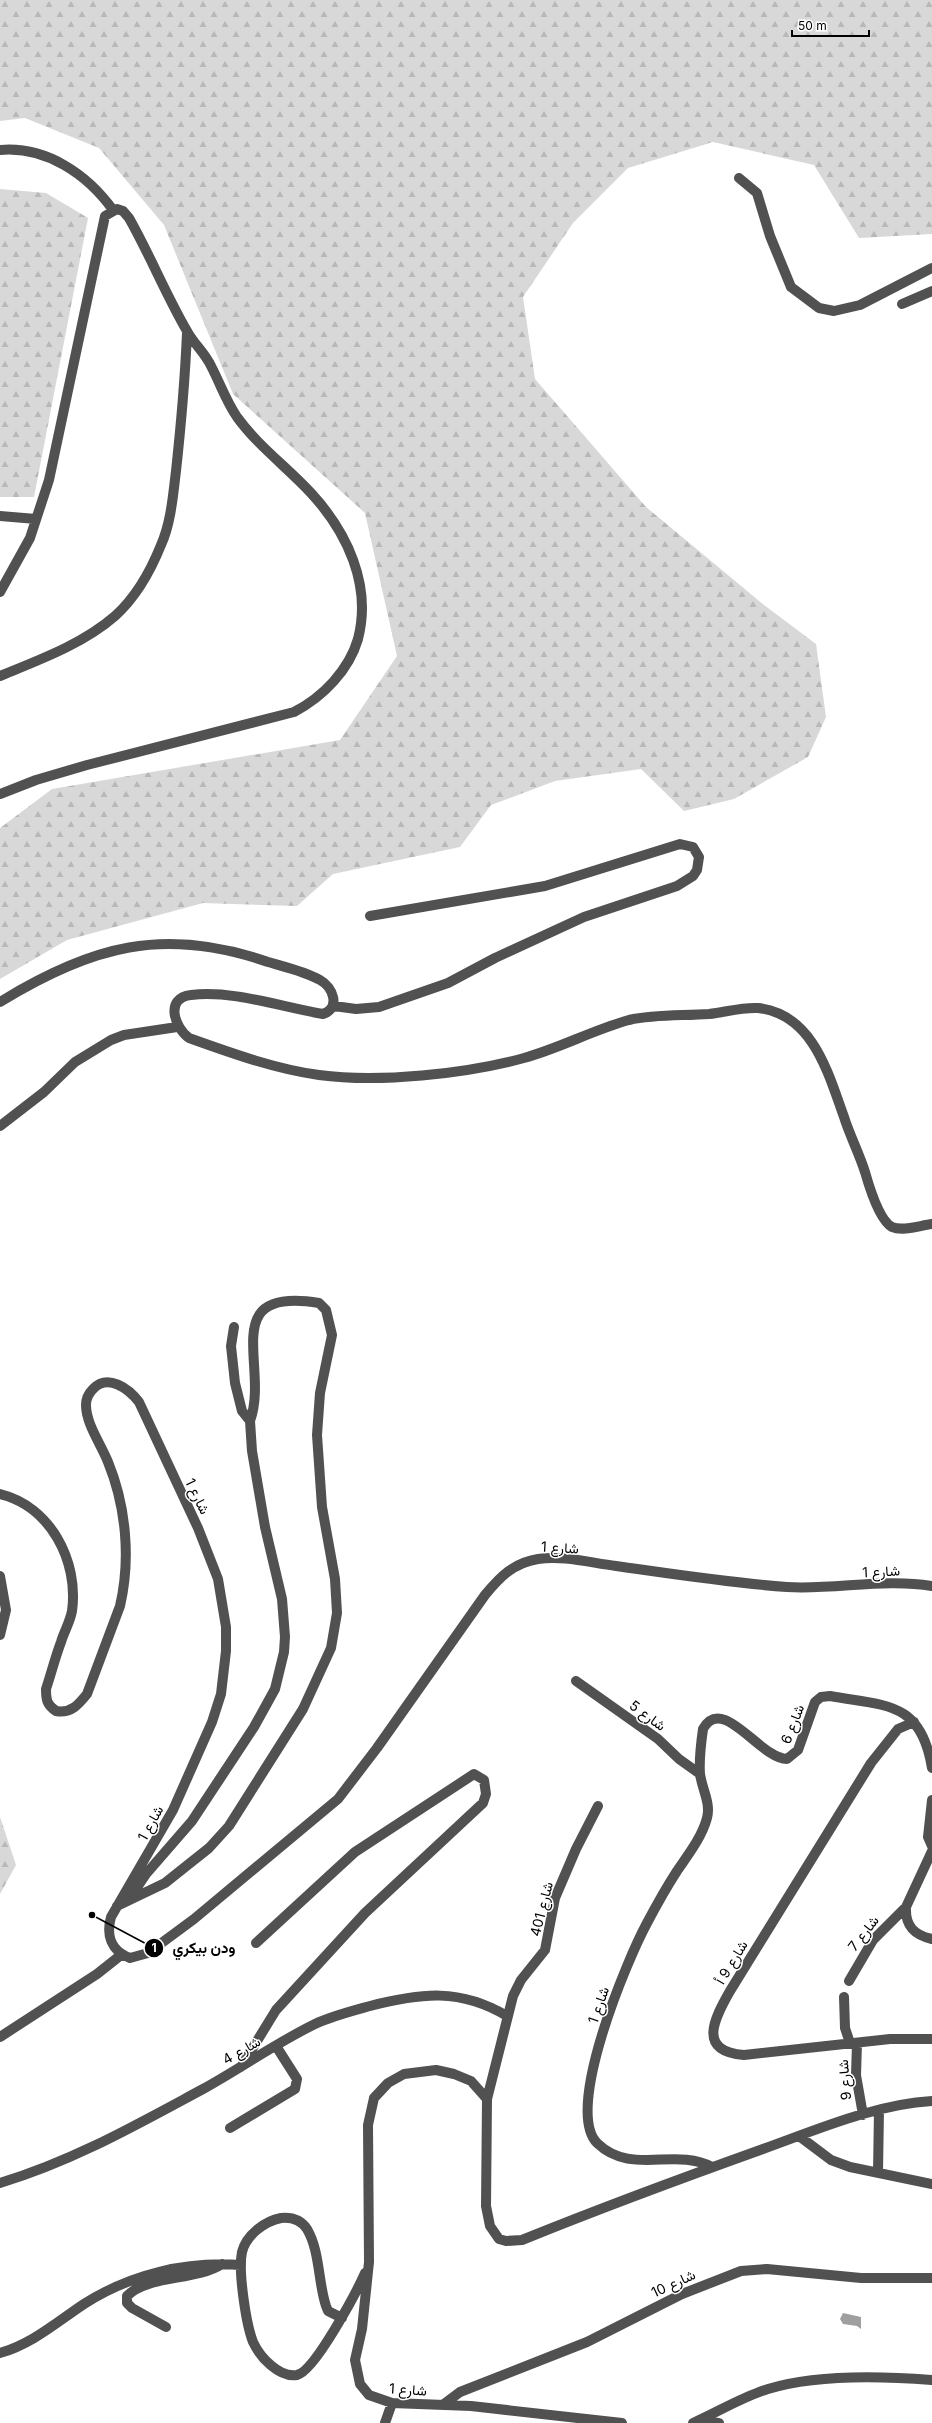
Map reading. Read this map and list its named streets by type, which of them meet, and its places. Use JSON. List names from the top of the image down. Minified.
{"streets":{"street":["شارع 1","شارع 5","شارع 6","شارع 401","شارع 7","شارع 9 أ","شارع 4","شارع 9","شارع 10"]},"crossings":[["شارع 1","شارع 5"],["شارع 1","شارع 6"],["شارع 1","شارع 401"],["شارع 1","شارع 10"],["شارع 5","شارع 6"],["شارع 6","شارع 9 أ"],["شارع 401","شارع 4"],["شارع 9 أ","شارع 9"]],"places":["ودن بيكري"],"scale_bar":"50 m"}
